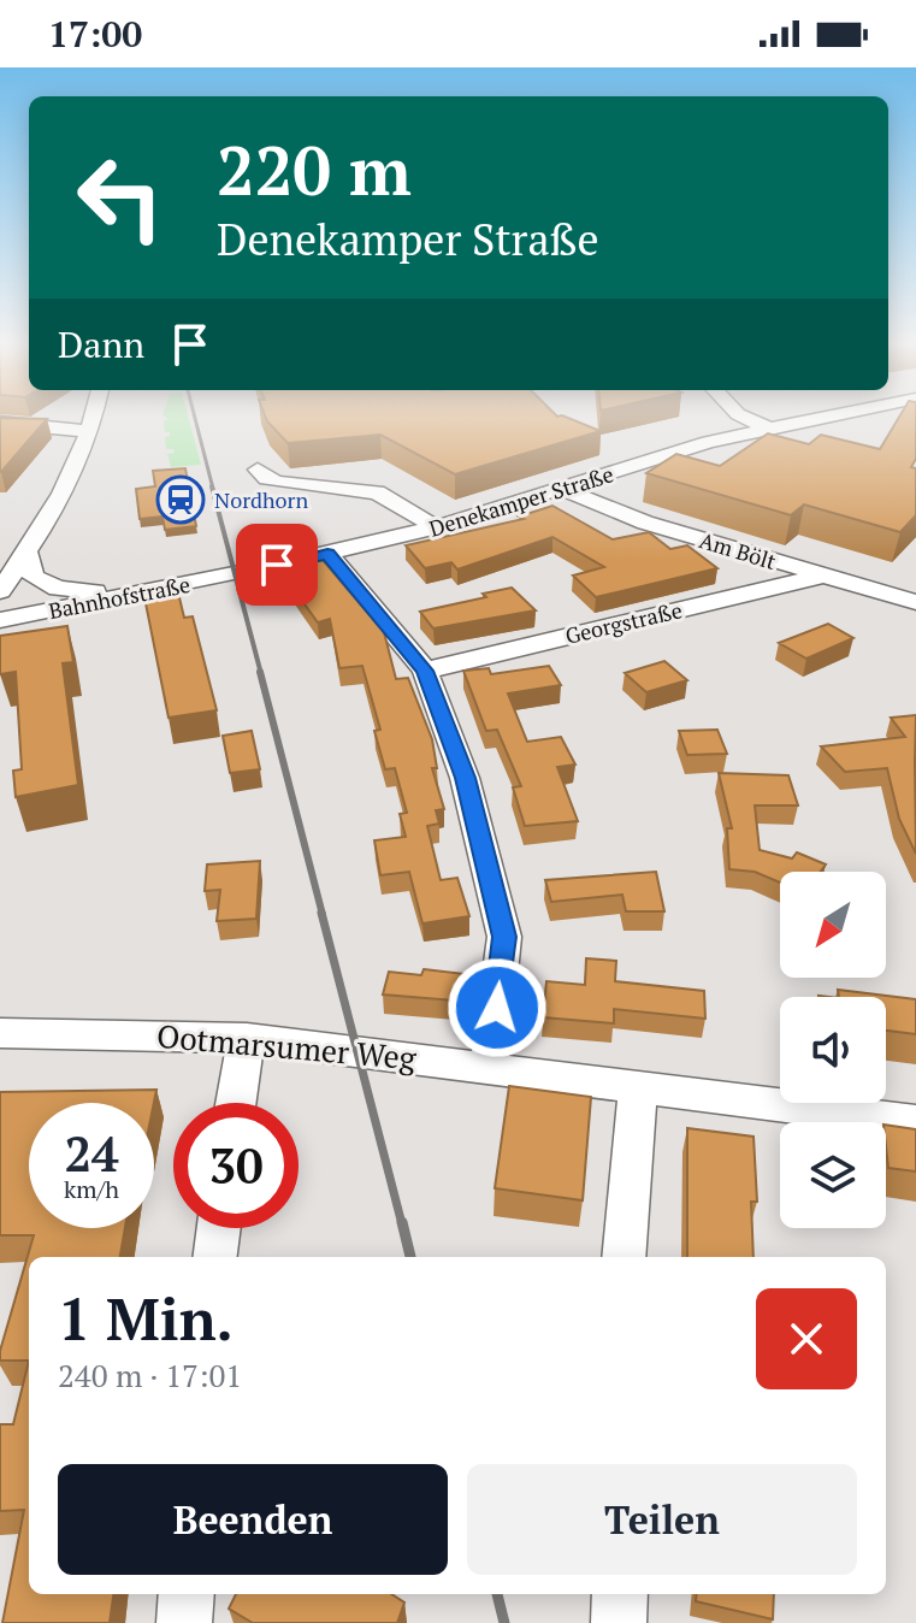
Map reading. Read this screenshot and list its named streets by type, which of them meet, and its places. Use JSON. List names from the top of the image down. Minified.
{"streets":{"street":["Denekamper Straße","Am Bölt","Bahnhofstraße","Georgstraße","Ootmarsumer Weg"]},"crossings":[["Denekamper Straße","Am Bölt"],["Denekamper Straße","Bahnhofstraße"],["Am Bölt","Georgstraße"]],"places":{"station":["Nordhorn"]},"north":"bottom left","page":{"status":"17:00","turn":["220 m","Denekamper Straße"],"then":"Dann","speed":"24 km/h","limit":"30","heading":["1 Min.","240 m · 17:01"],"buttons":["Beenden","Teilen"]}}
